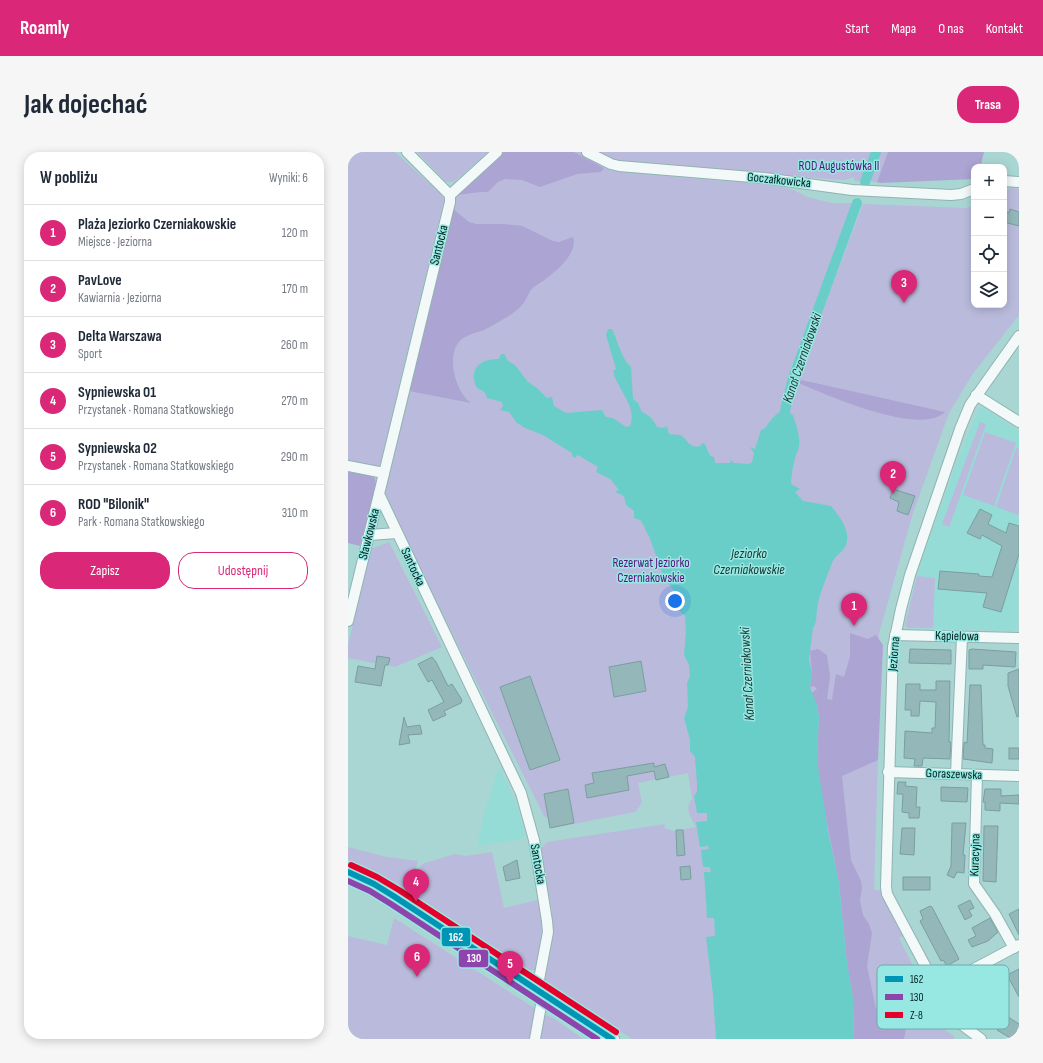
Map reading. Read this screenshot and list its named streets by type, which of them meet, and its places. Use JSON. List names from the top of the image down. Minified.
{"streets":{"street":["Goczałkowicka","Santocka","Sławkowska","Kąpielowa","Jeziorna","Goraszewska","Kuracyjna"]},"crossings":[["Santocka","Sławkowska"],["Kąpielowa","Jeziorna"],["Jeziorna","Goraszewska"],["Goraszewska","Kuracyjna"]],"water":["Kanał Czerniakowski","Jeziorko Czerniakowskie"],"parks":["ROD Augustówka II","Rezerwat Jeziorko Czerniakowskie"],"lines":["transit line Z-8","transit line 162","transit line 130"],"legend":["162","130","Z-8"],"page":{"header":"Roamly","nav":["Start","Mapa","O nas","Kontakt"],"buttons":["Trasa",["Zapisz","Udostępnij"]],"title":"Jak dojechać","heading":["W pobliżu","Wyniki: 6"],"map_buttons":["+","−"],"list":[{"mark":"1","name":"Plaża Jeziorko Czerniakowskie","note":"Miejsce · Jeziorna","value":"120 m"},{"mark":"2","name":"PavLove","note":"Kawiarnia · Jeziorna","value":"170 m"},{"mark":"3","name":"Delta Warszawa","note":"Sport","value":"260 m"},{"mark":"4","name":"Sypniewska 01","note":"Przystanek · Romana Statkowskiego","value":"270 m"},{"mark":"5","name":"Sypniewska 02","note":"Przystanek · Romana Statkowskiego","value":"290 m"},{"mark":"6","name":"ROD \"Bilonik\"","note":"Park · Romana Statkowskiego","value":"310 m"}],"pins":["3","2","1","4","6","5"]}}
